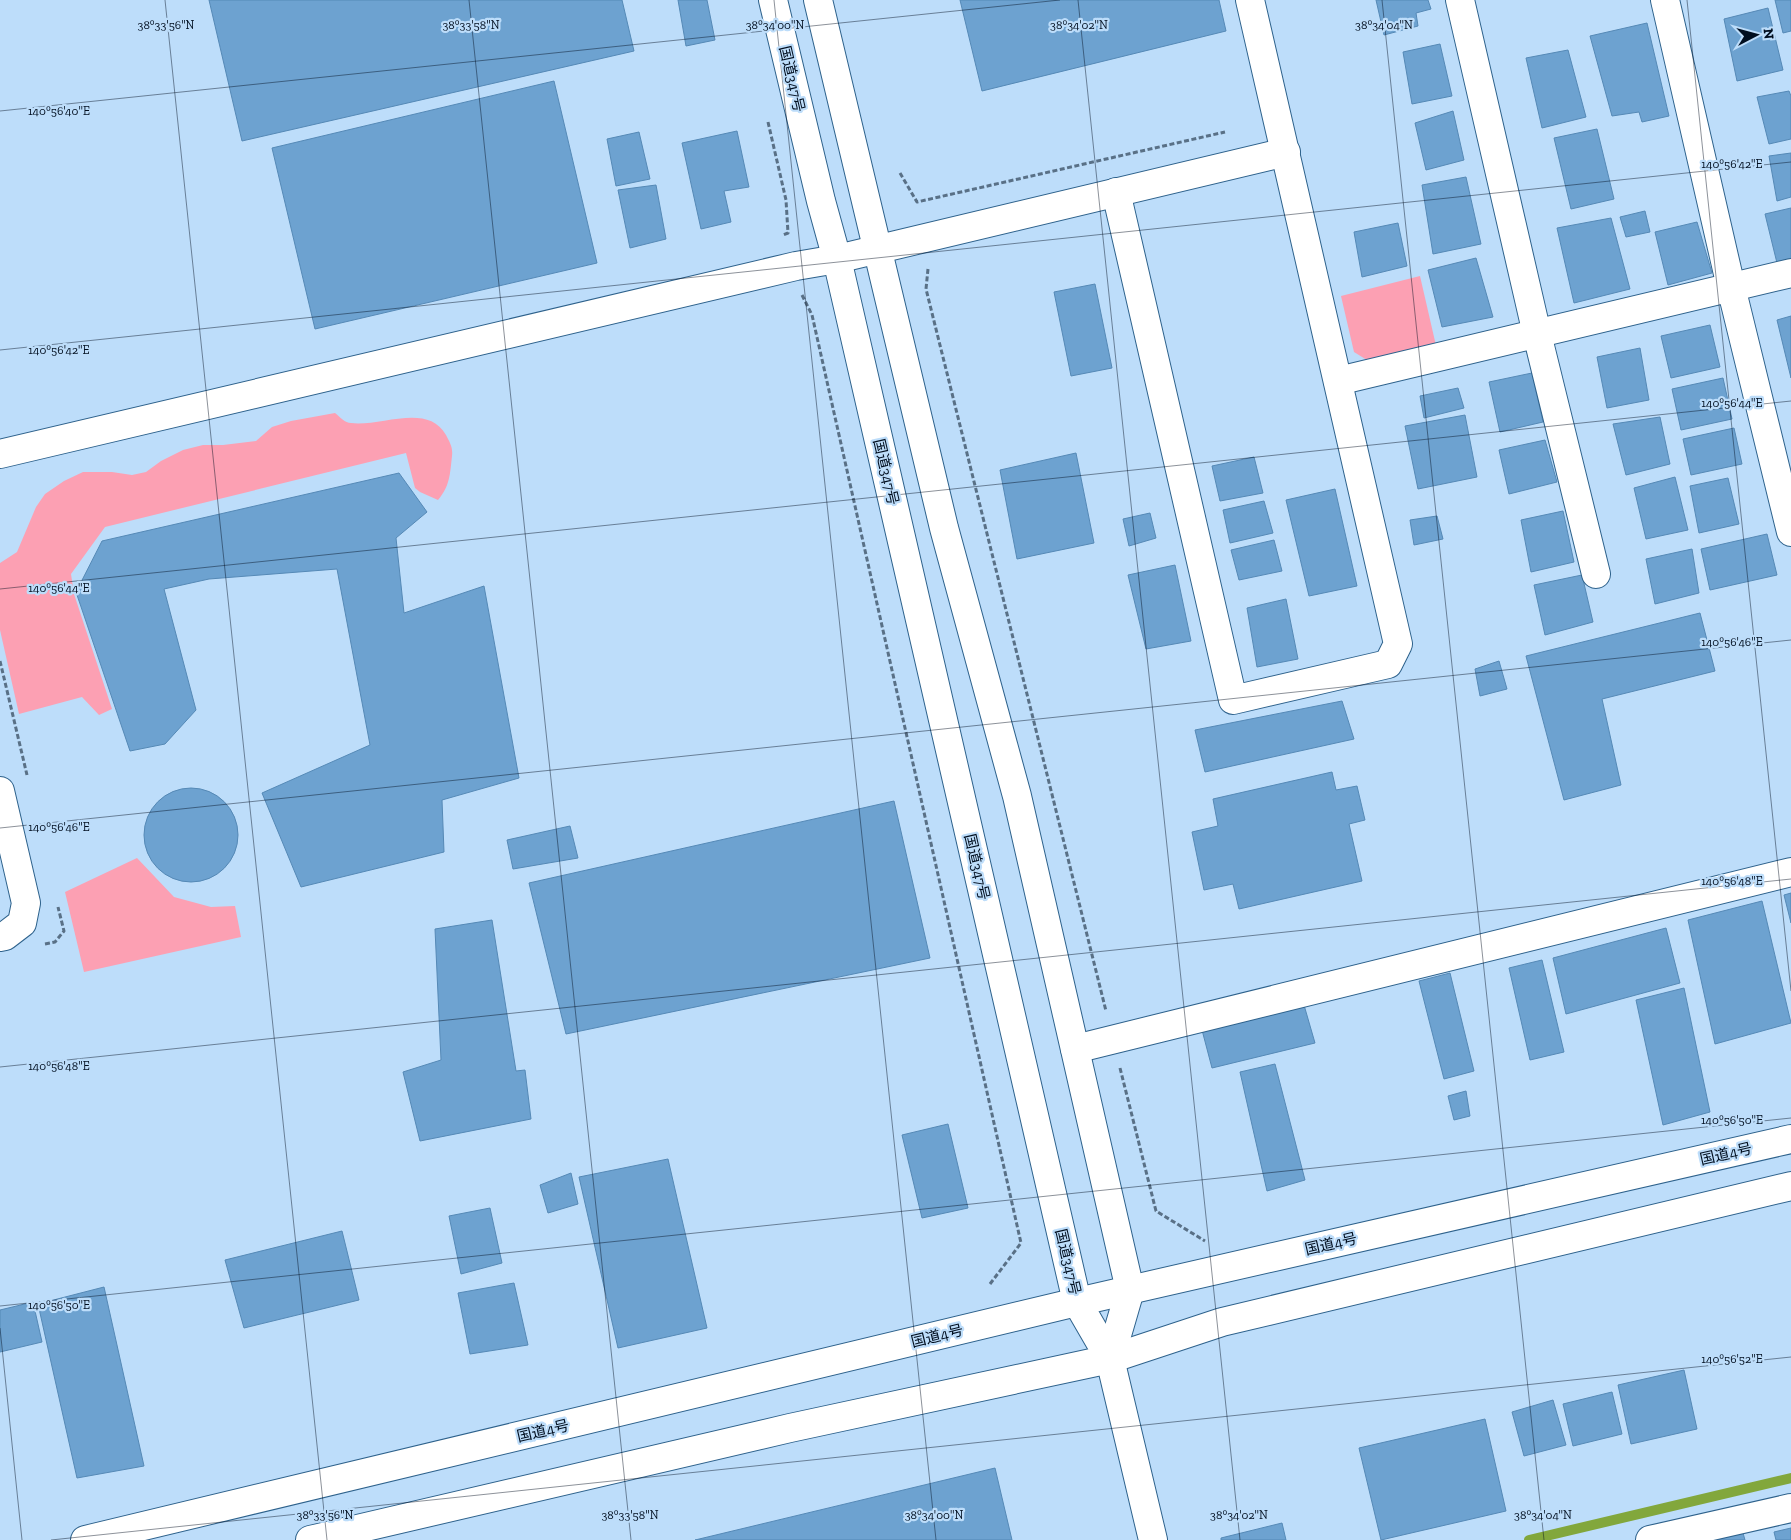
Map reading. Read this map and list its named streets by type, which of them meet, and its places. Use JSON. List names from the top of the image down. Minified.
{"streets":{"main road":["国道347号","国道4号"]},"crossings":[["国道347号","国道4号"]],"north":"right","coordinates":["38°33'56\"N","38°33'58\"N","38°34'00\"N","38°34'02\"N","38°34'04\"N","140°56'40\"E","140°56'42\"E","140°56'44\"E","140°56'46\"E","140°56'48\"E","140°56'50\"E","140°56'52\"E"]}
